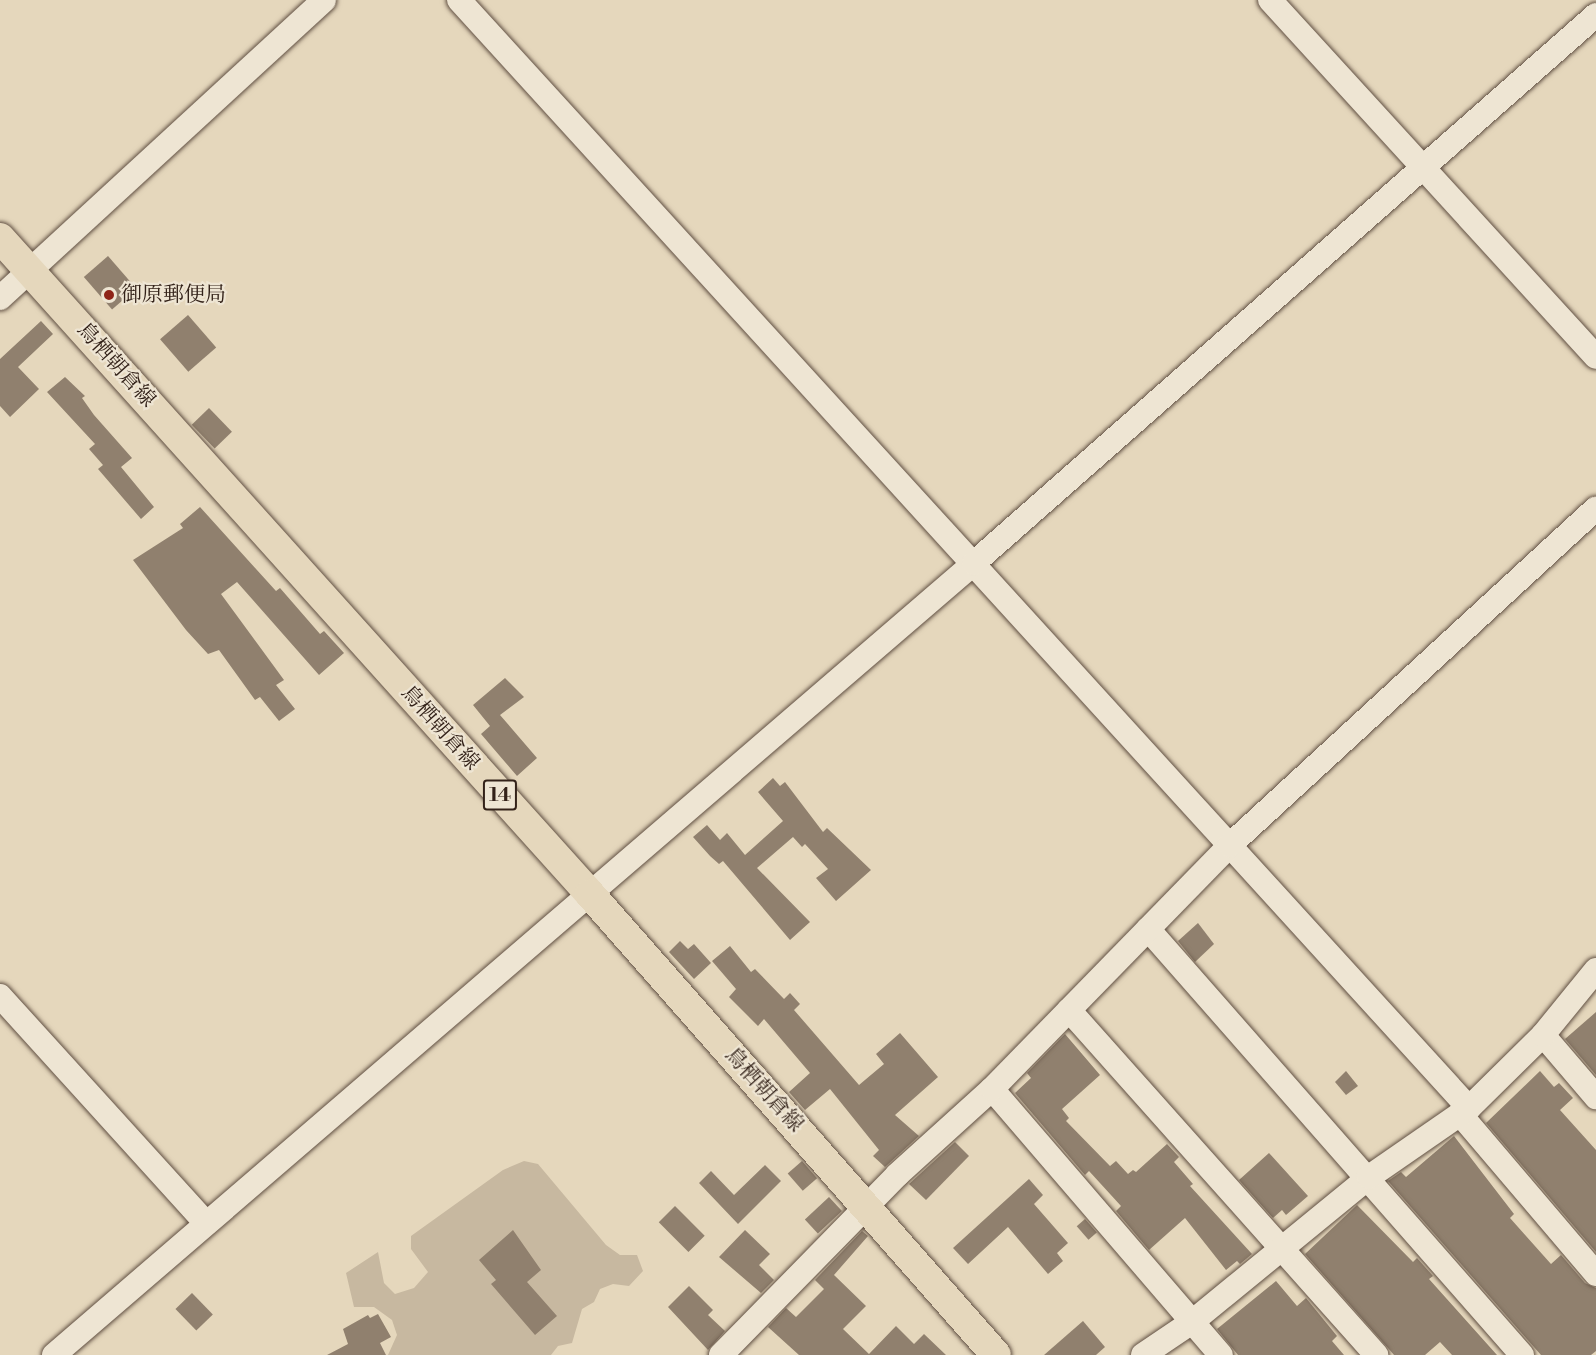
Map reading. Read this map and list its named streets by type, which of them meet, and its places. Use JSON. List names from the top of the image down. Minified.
{"streets":{"main road":["鳥栖朝倉線","14"]},"places":["御原郵便局"]}
